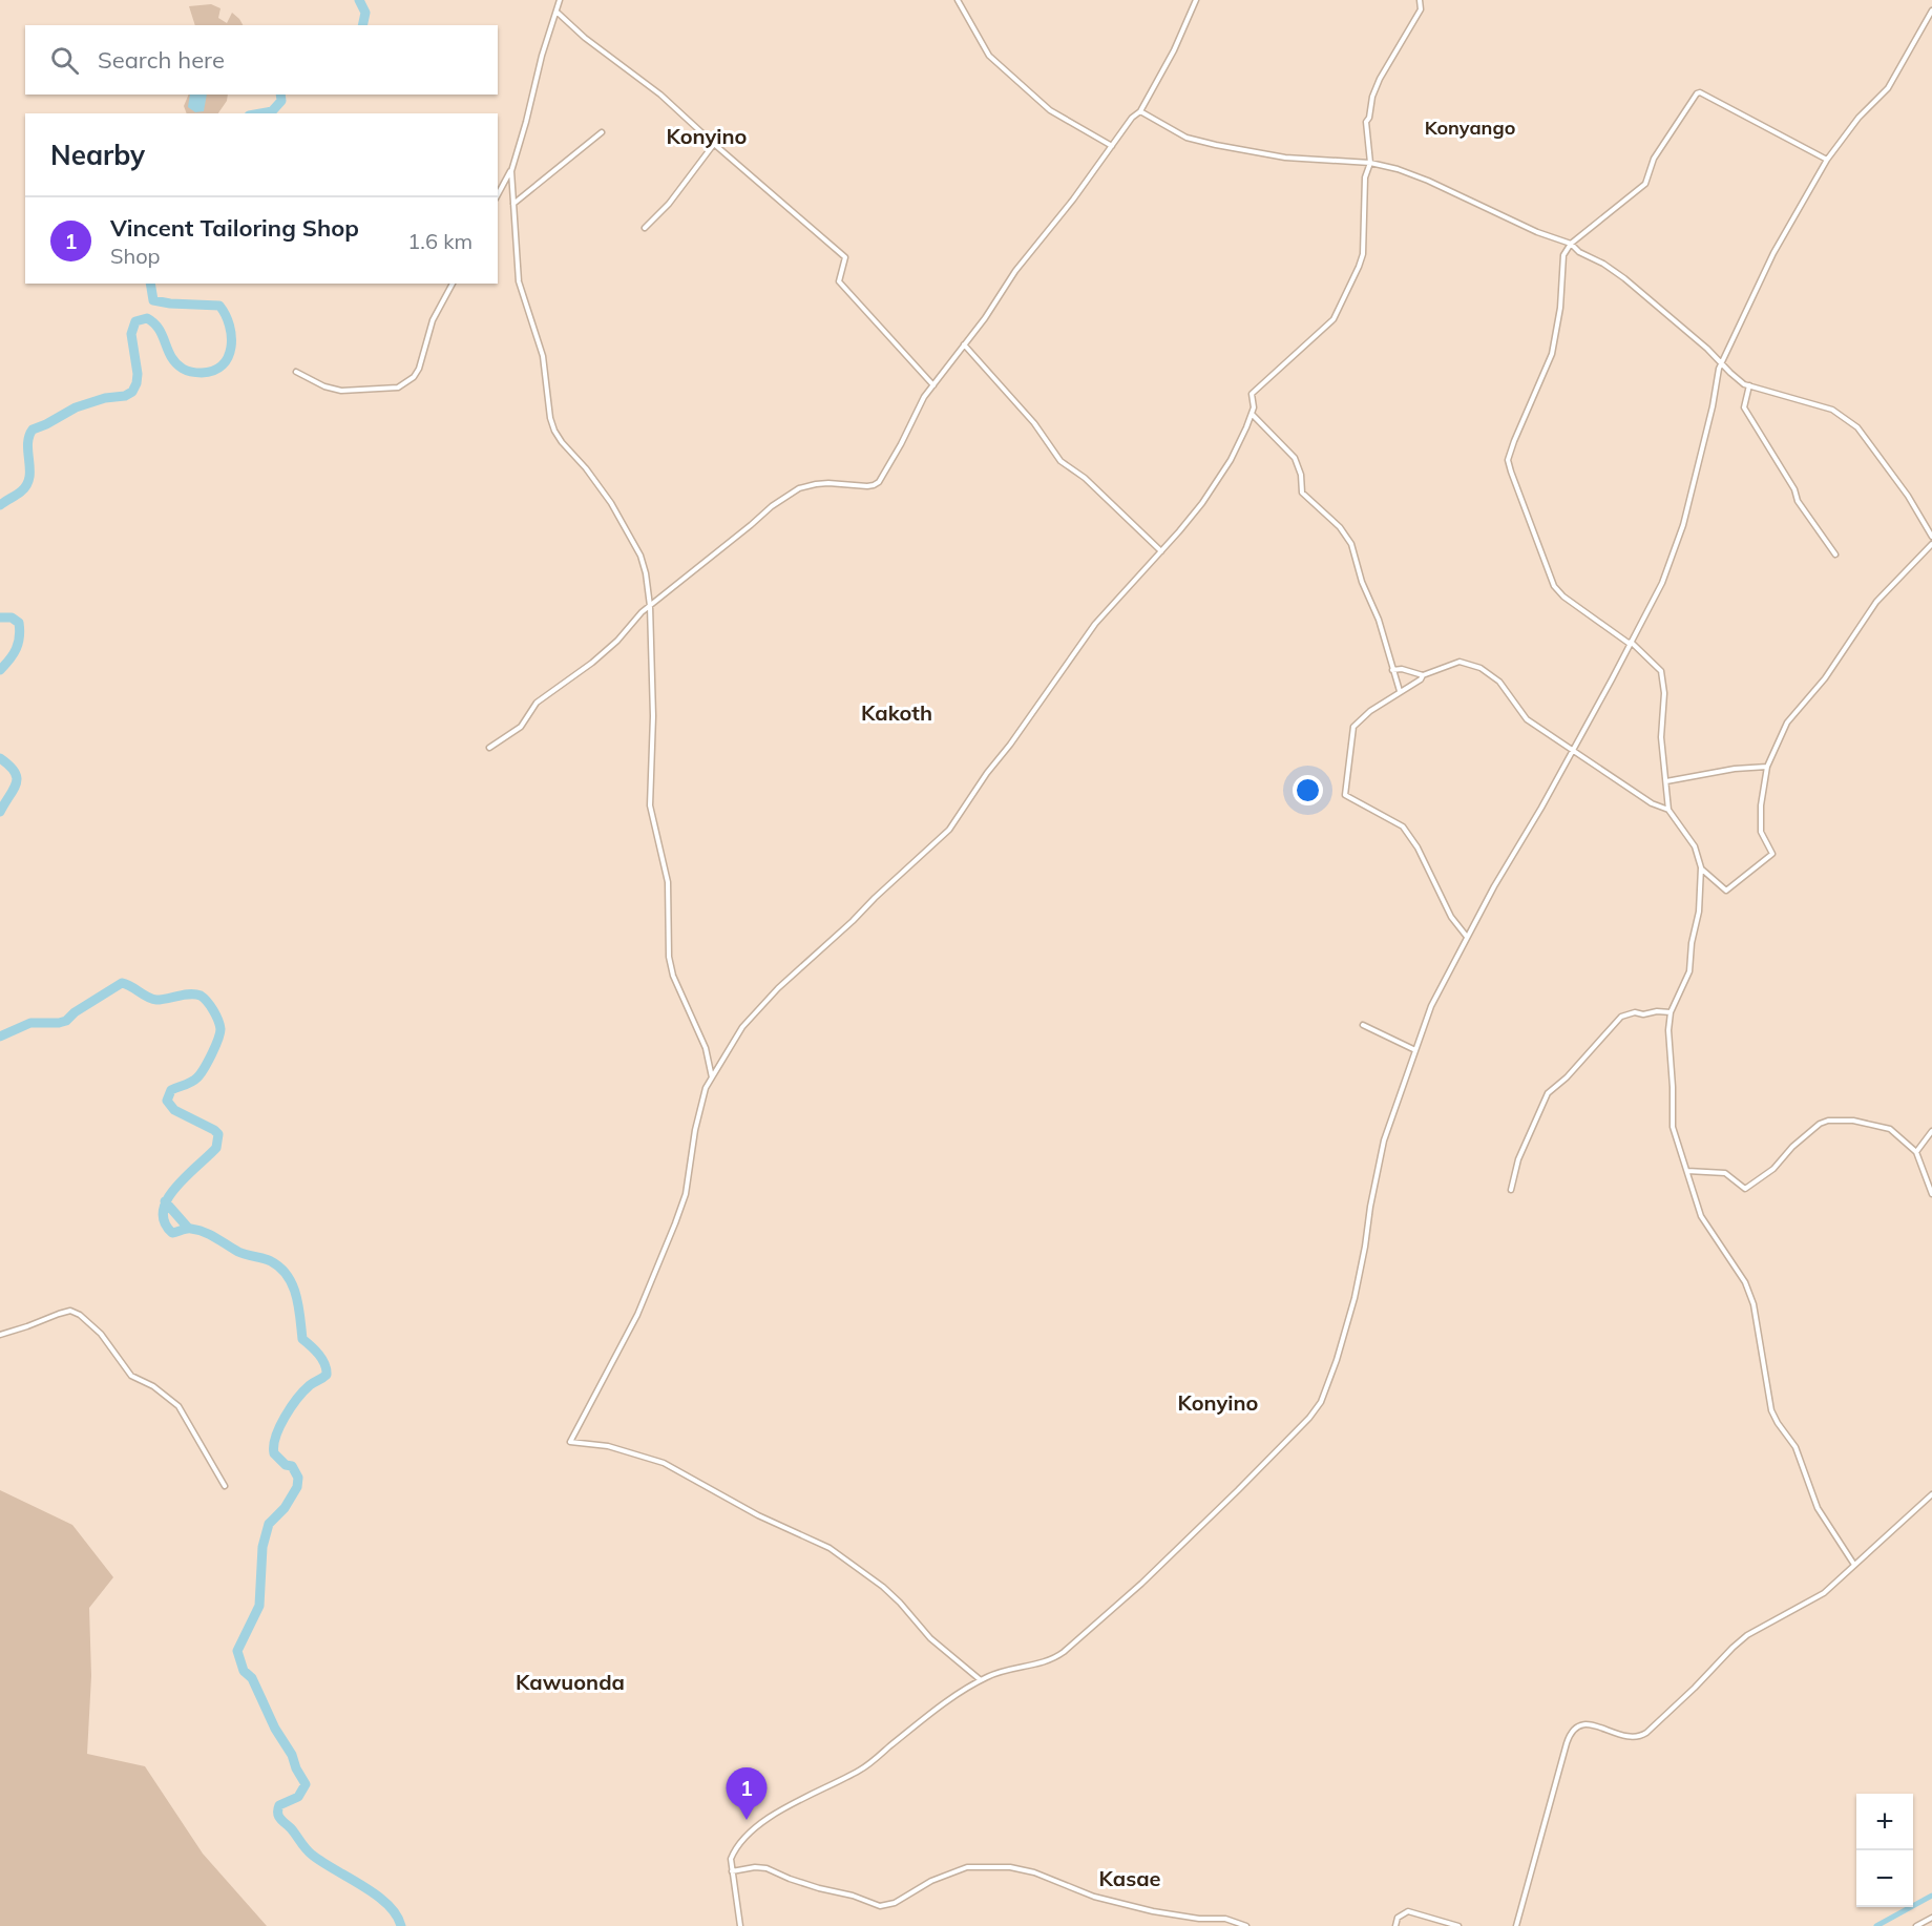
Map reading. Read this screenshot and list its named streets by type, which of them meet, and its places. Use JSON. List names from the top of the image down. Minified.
{"districts":["Konyango","Konyino","Kakoth","Konyino","Kawuonda","Kasae"],"page":{"search":"Search here","heading":"Nearby","list":[{"mark":"1","name":"Vincent Tailoring Shop","note":"Shop","value":"1.6 km"}],"pins":"1","map_buttons":["+","−"]}}
